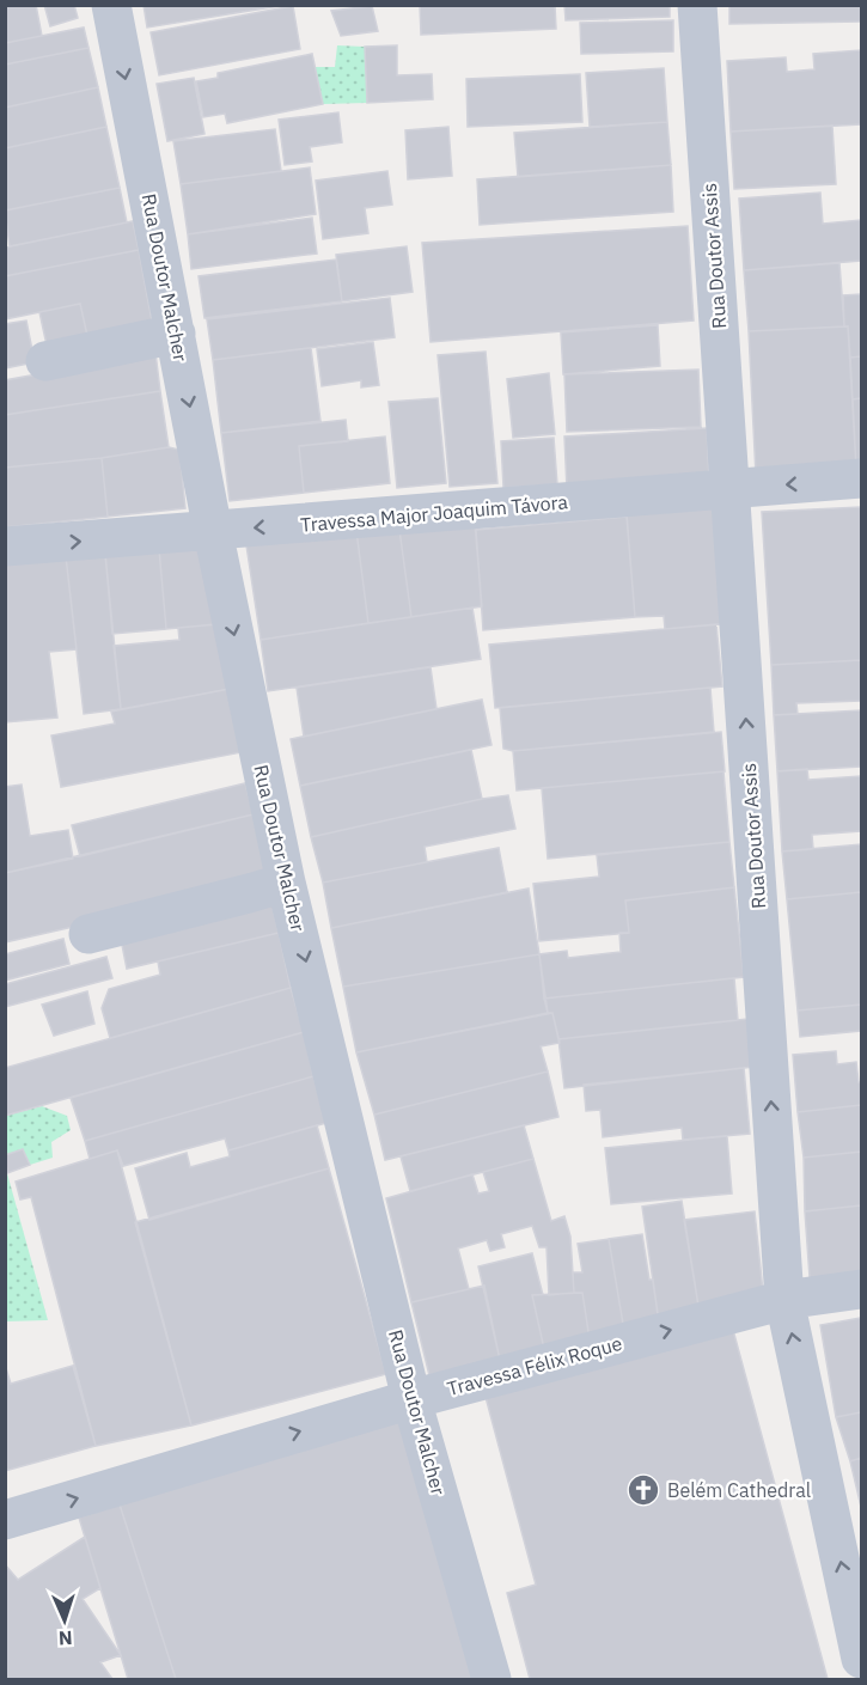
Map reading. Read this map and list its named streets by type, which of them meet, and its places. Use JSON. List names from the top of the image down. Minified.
{"streets":{"street":["Rua Doutor Assis","Rua Doutor Malcher","Travessa Major Joaquim Távora","Travessa Félix Roque"]},"crossings":[["Rua Doutor Assis","Travessa Major Joaquim Távora"],["Rua Doutor Assis","Travessa Félix Roque"],["Rua Doutor Malcher","Travessa Major Joaquim Távora"],["Rua Doutor Malcher","Travessa Félix Roque"]],"one_way":["Rua Doutor Assis","Rua Doutor Malcher","Travessa Félix Roque"],"places":{"church":["Belém Cathedral"]},"north":"bottom"}
